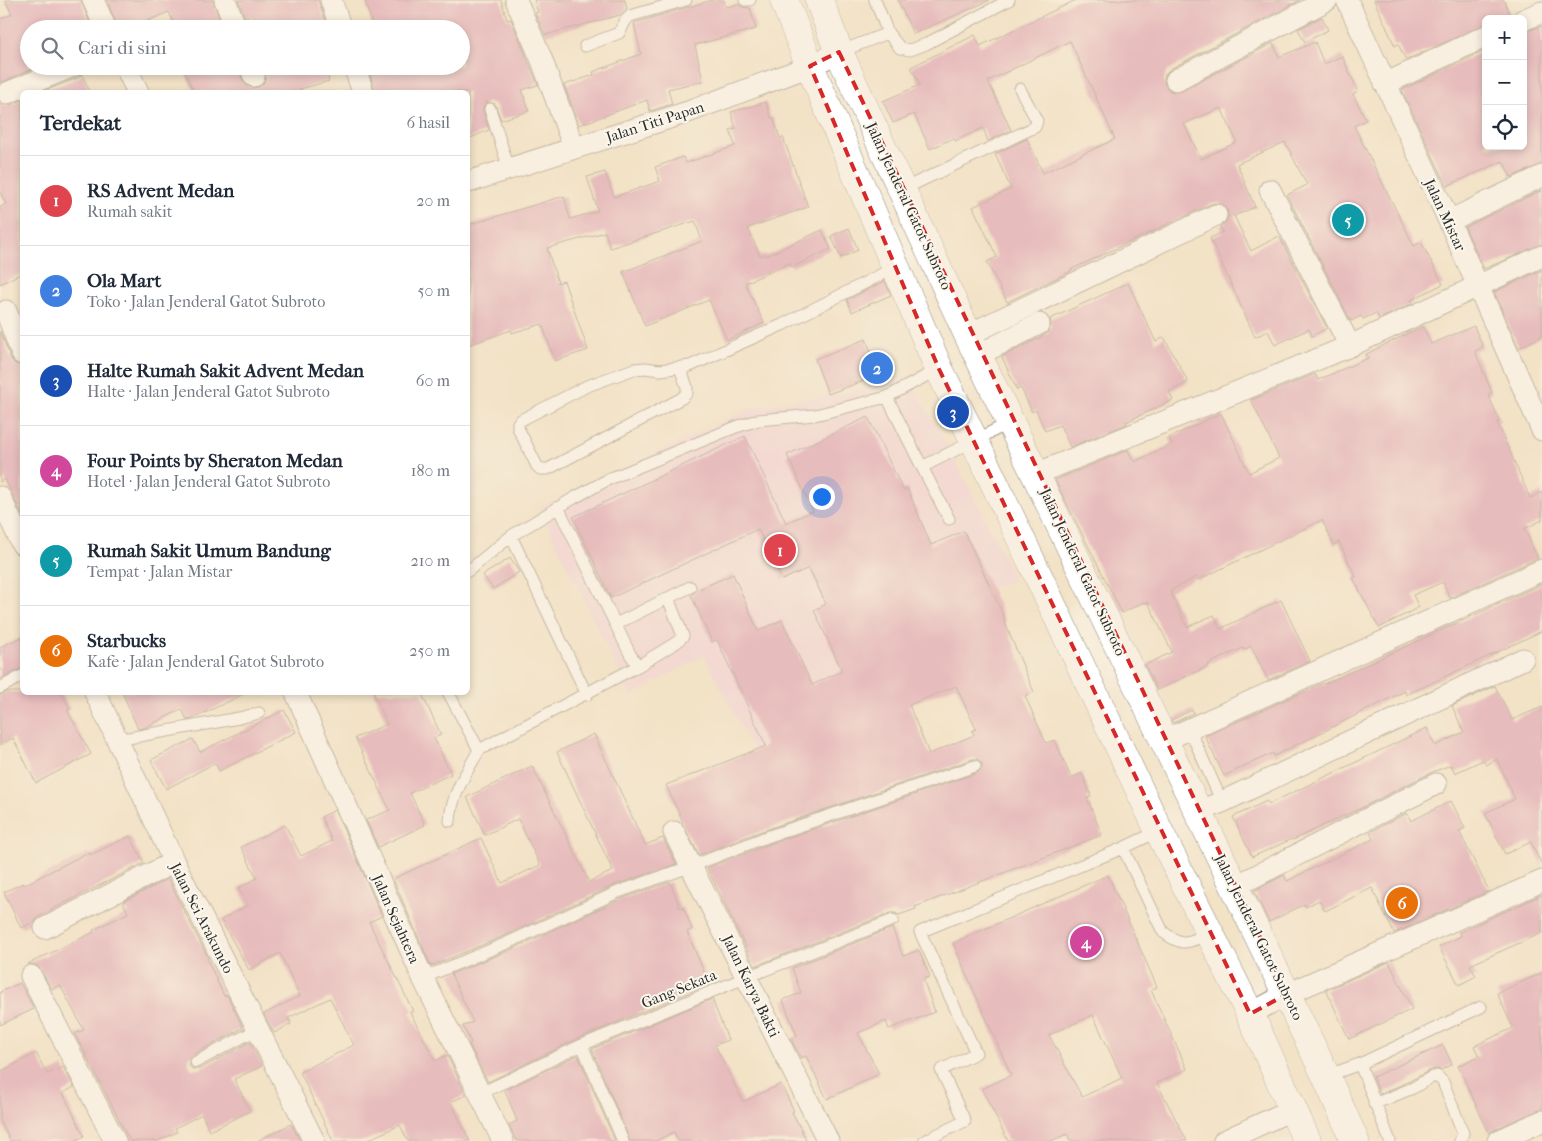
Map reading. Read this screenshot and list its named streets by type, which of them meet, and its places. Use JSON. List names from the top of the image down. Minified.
{"streets":{"main road":["Jalan Jenderal Gatot Subroto"],"street":["Jalan Titi Papan","Jalan Mistar","Jalan Sei Arakundo","Jalan Sejahtera","Jalan Karya Bakti"],"lane":["Gang Sekata"]},"crossings":[["Jalan Titi Papan","Jalan Jenderal Gatot Subroto"],["Jalan Sejahtera","Gang Sekata"],["Jalan Karya Bakti","Gang Sekata"]],"page":{"map_buttons":["+","−"],"search":"Cari di sini","heading":["Terdekat","6 hasil"],"list":[{"mark":"1","name":"RS Advent Medan","note":"Rumah sakit","value":"20 m"},{"mark":"2","name":"Ola Mart","note":"Toko · Jalan Jenderal Gatot Subroto","value":"50 m"},{"mark":"3","name":"Halte Rumah Sakit Advent Medan","note":"Halte · Jalan Jenderal Gatot Subroto","value":"60 m"},{"mark":"4","name":"Four Points by Sheraton Medan","note":"Hotel · Jalan Jenderal Gatot Subroto","value":"180 m"},{"mark":"5","name":"Rumah Sakit Umum Bandung","note":"Tempat · Jalan Mistar","value":"210 m"},{"mark":"6","name":"Starbucks","note":"Kafe · Jalan Jenderal Gatot Subroto","value":"250 m"}],"pins":["5","2","3","1","6","4"]}}
